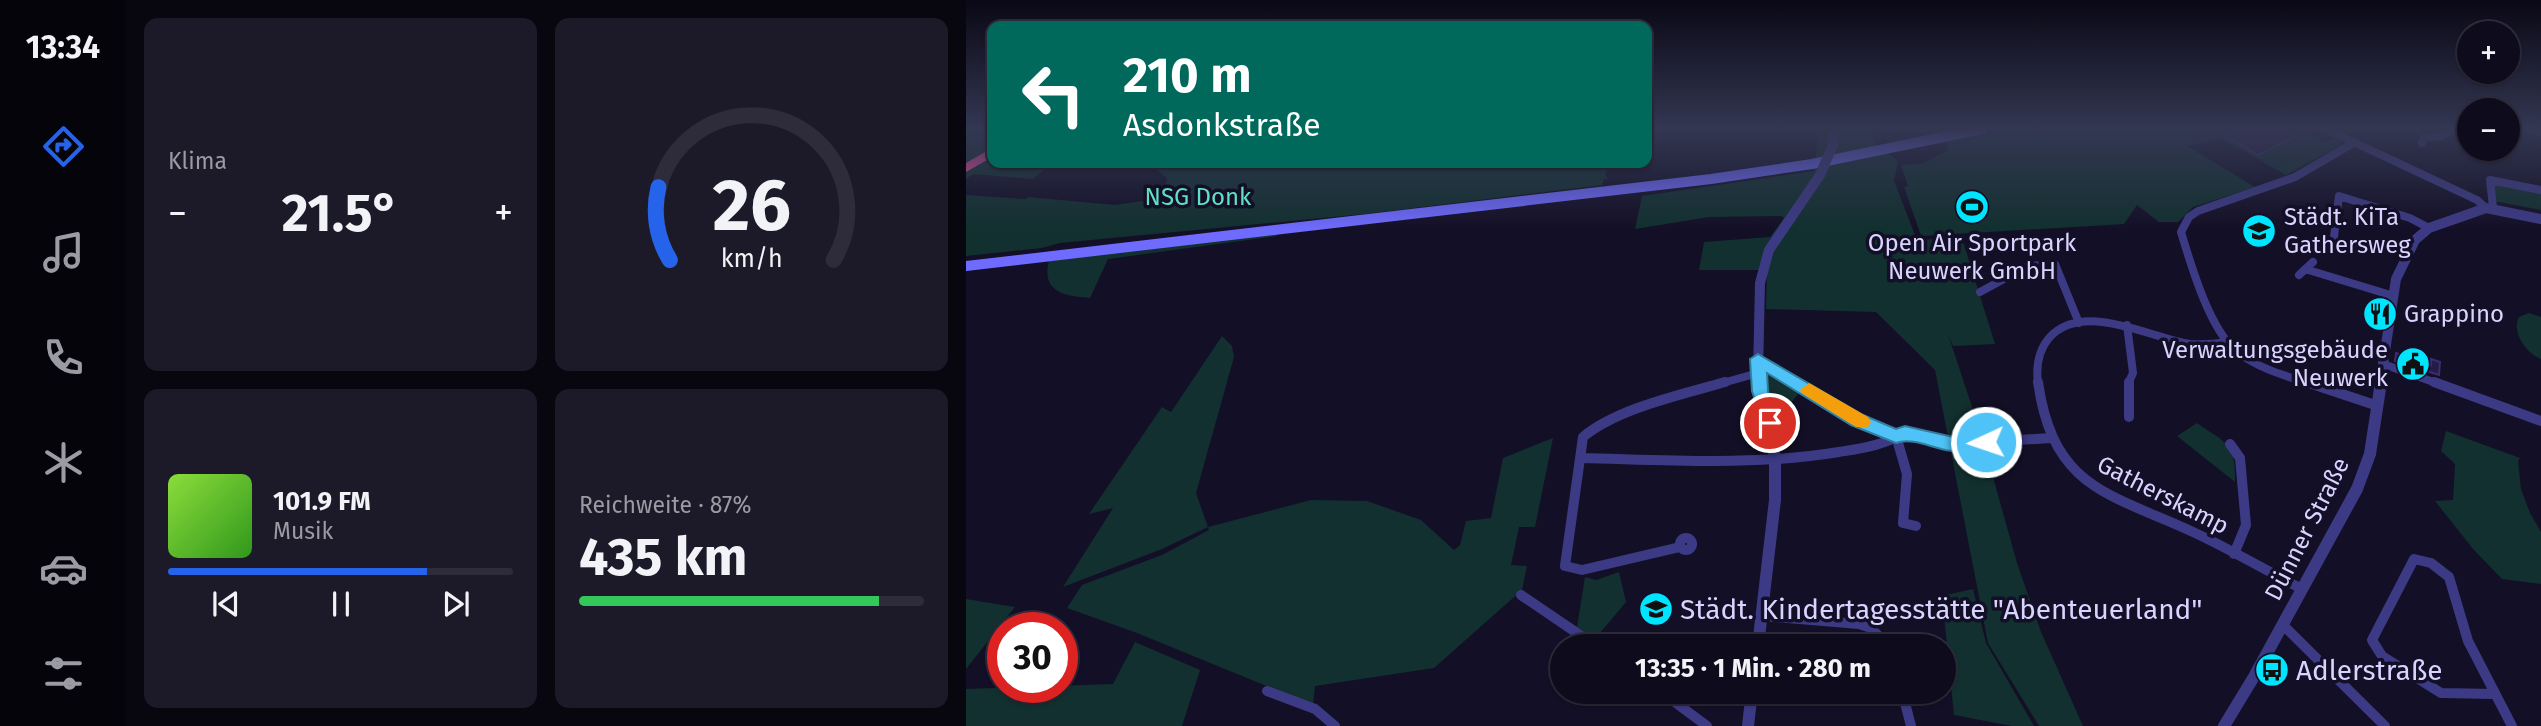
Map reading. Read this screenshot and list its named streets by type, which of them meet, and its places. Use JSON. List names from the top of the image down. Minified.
{"streets":{"street":["Gatherskamp","Dünner Straße"]},"crossings":[["Gatherskamp","Dünner Straße"]],"parks":["NSG Donk"],"places":{"sports":["Open Air Sportpark Neuwerk GmbH"],"school or university":["Städt. KiTa Gathersweg","Städt. Kindertagesstätte \"Abenteuerland\""],"restaurant":["Grappino"],"public building":["Verwaltungsgebäude Neuwerk"],"bus stop":["Adlerstraße"]},"page":{"tabs":"13:34","tile":["Klima",["Reichweite · 87%","435 km"]],"map_buttons":["+","−"],"turn":["210 m","Asdonkstraße"],"heat":["−","21.5°","+"],"song":["101.9 FM","Musik"],"limit":"30","trip":"13:35 · 1 Min. · 280 m","gauge":["26","km/h"]}}
